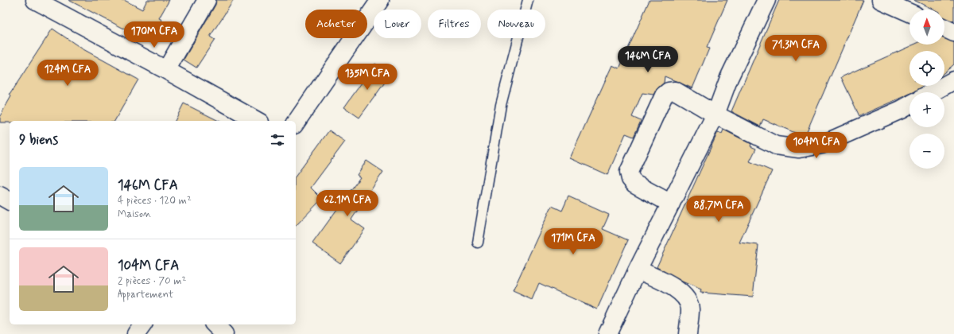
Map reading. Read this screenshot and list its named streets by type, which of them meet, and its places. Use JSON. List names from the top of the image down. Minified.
{"north":"top","page":{"map_buttons":["+","−"],"chip":["Acheter","Louer","Filtres","Nouveau"],"price":["170M CFA","71.3M CFA","146M CFA","124M CFA","135M CFA","104M CFA","62.1M CFA","88.7M CFA","171M CFA"],"heading":"9 biens","list":[{"name":"146M CFA","note":"4 pièces · 120 m² · Maison"},{"name":"104M CFA","note":"2 pièces · 70 m² · Appartement"}]}}
